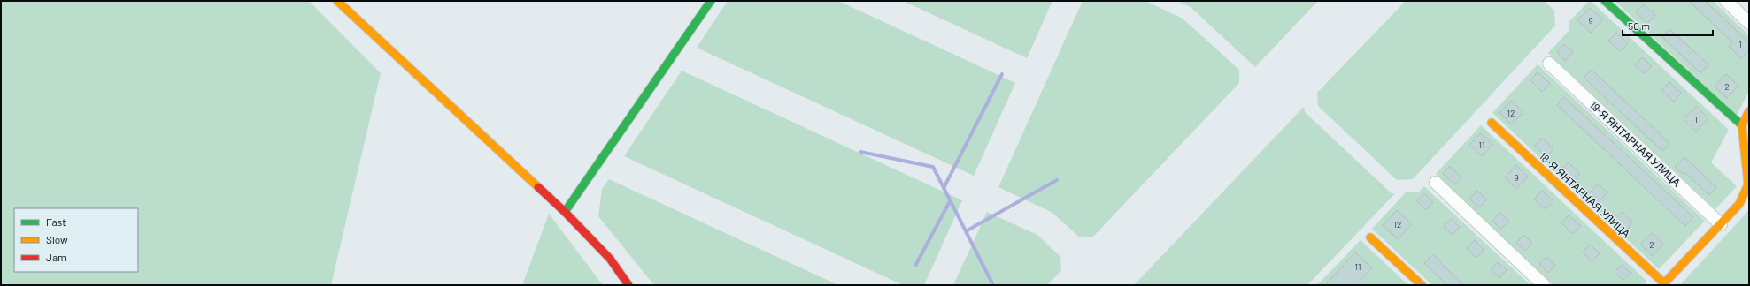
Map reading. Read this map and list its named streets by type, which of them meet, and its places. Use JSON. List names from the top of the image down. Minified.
{"streets":{"street":["19-Я ЯНТАРНАЯ УЛИЦА","18-Я ЯНТАРНАЯ УЛИЦА"]},"house_numbers":["9","1","2","12","1","11","9","12","2","11"],"legend":["Fast","Slow","Jam"],"scale_bar":"50 m"}
